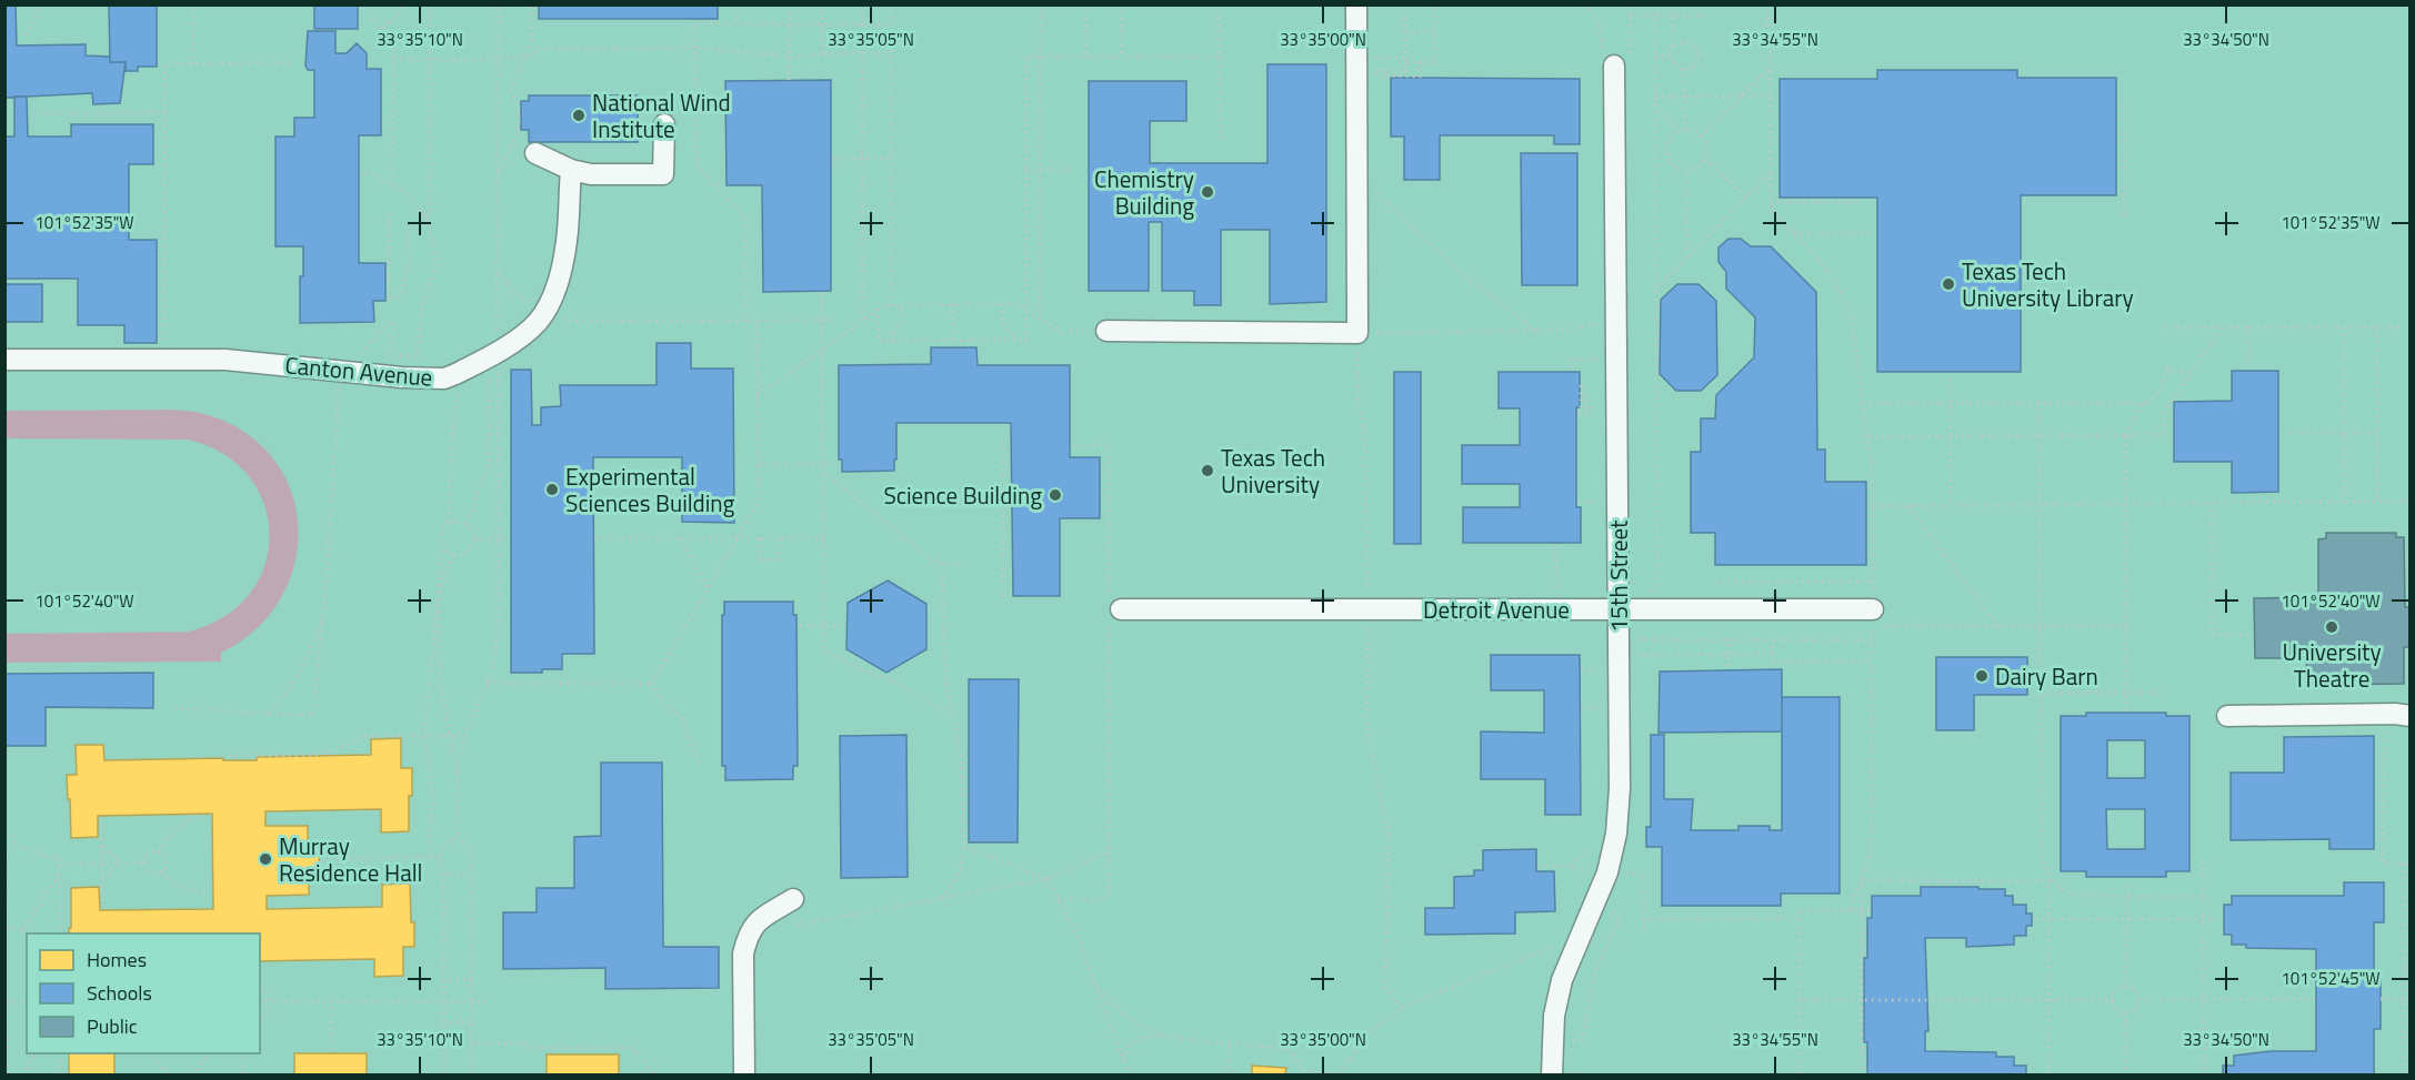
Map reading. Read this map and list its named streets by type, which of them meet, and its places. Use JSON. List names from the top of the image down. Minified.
{"streets":{"street":["Canton Avenue","15th Street","Detroit Avenue"]},"crossings":[["15th Street","Detroit Avenue"]],"places":["National Wind Institute","Chemistry Building","Texas Tech University Library","Texas Tech University","Experimental Sciences Building","Science Building","University Theatre","Dairy Barn","Murray Residence Hall"],"legend":["Homes","Schools","Public"],"coordinates":["33°35'10\"N","33°35'05\"N","33°35'00\"N","33°34'55\"N","33°34'50\"N","101°52'35\"W","101°52'40\"W","101°52'45\"W"]}
